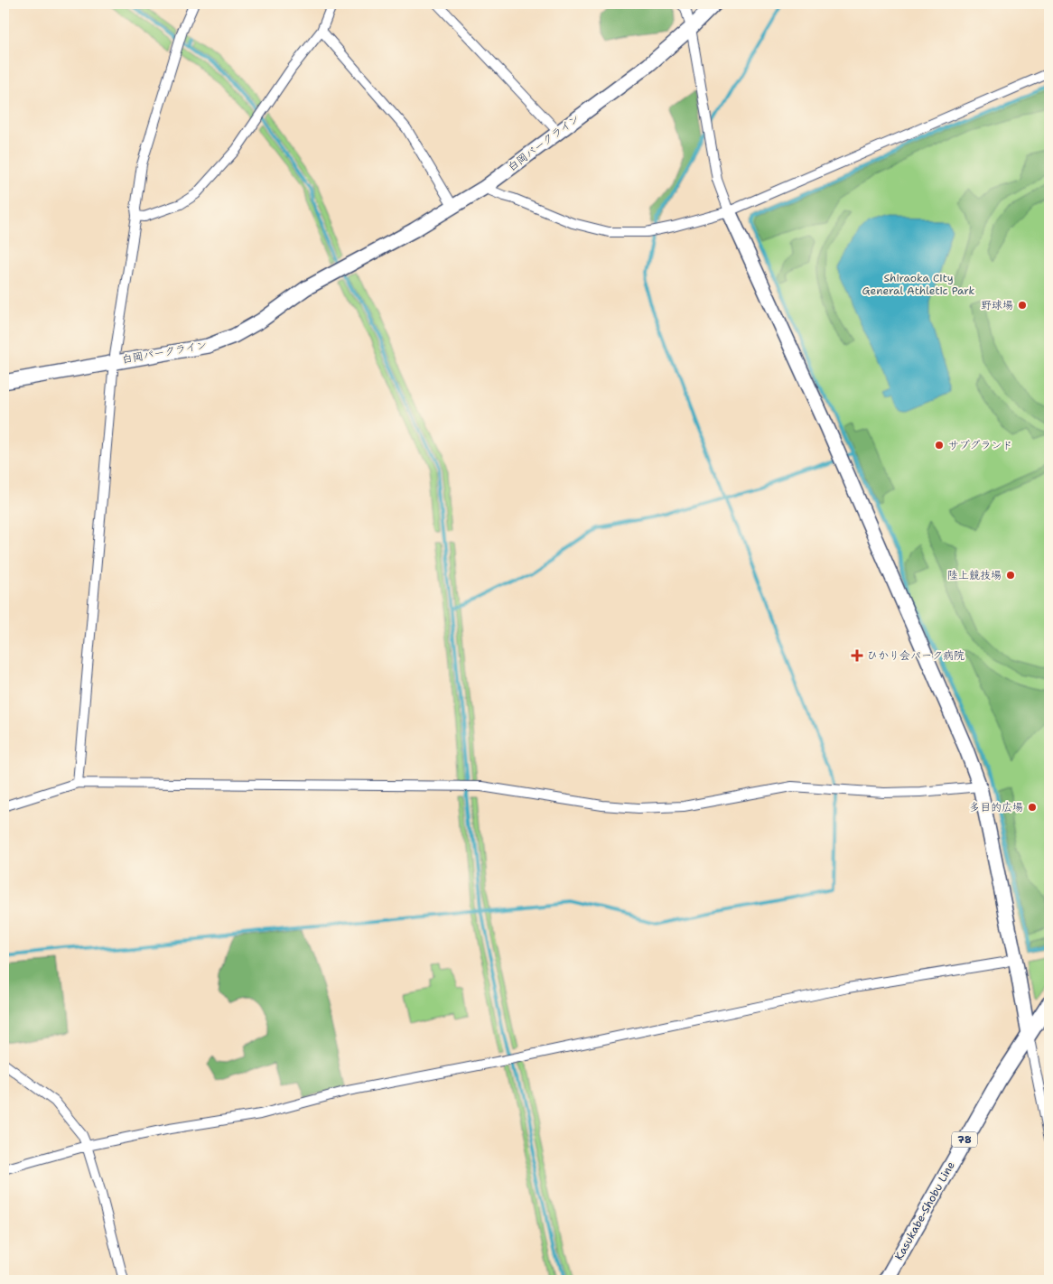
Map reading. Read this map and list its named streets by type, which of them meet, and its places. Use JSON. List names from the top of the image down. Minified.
{"streets":{"main road":["78","Kasukabe-Shobu Line"],"street":["白岡パークライン"]},"parks":["Shiraoka City General Athletic Park"],"places":{"other":["野球場","サブグランド","陸上競技場","多目的広場"],"health":["ひかり会パーク病院"]}}
